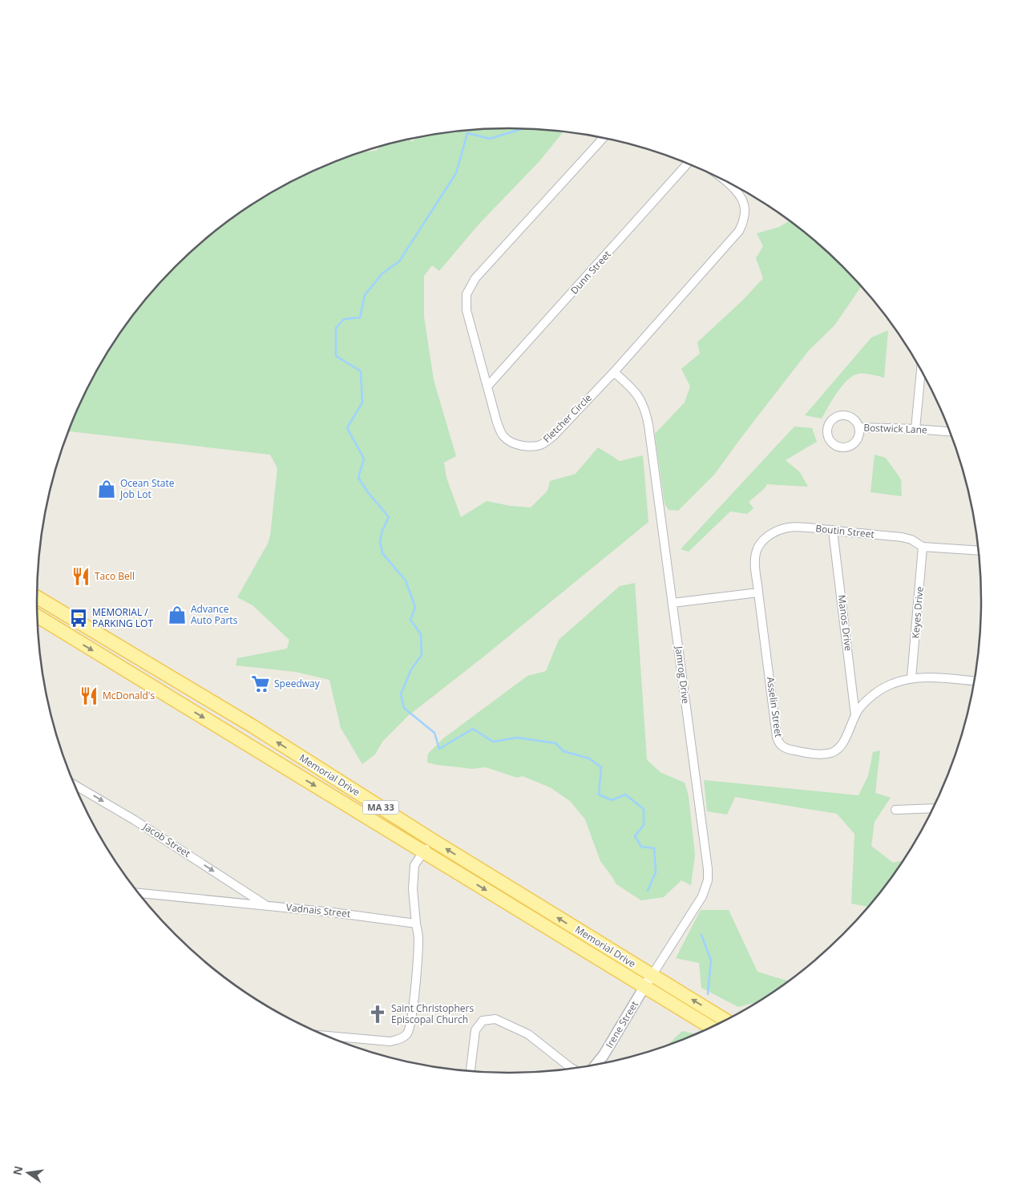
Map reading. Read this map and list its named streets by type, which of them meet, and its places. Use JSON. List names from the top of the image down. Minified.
{"streets":{"main road":["Memorial Drive","MA 33"],"street":["Dunn Street","Fletcher Circle","Bostwick Lane","Boutin Street","Keyes Drive","Manos Drive","Jamrog Drive","Asselin Street","Jacob Street","Vadnais Street","Irene Street"]},"crossings":[["Dunn Street","Fletcher Circle"],["Fletcher Circle","Jamrog Drive"],["Boutin Street","Keyes Drive"],["Boutin Street","Manos Drive"],["Boutin Street","Asselin Street"],["Keyes Drive","Asselin Street"],["Manos Drive","Asselin Street"],["Jamrog Drive","Memorial Drive"],["Jamrog Drive","Irene Street"],["Memorial Drive","Irene Street"],["Jacob Street","Vadnais Street"]],"one_way":["Jacob Street"],"places":{"shop":["Ocean State Job Lot","Advance Auto Parts"],"restaurant":["Taco Bell","McDonald's"],"bus stop":["MEMORIAL / PARKING LOT"],"supermarket":["Speedway"],"church":["Saint Christophers Episcopal Church"]},"north":"left"}
